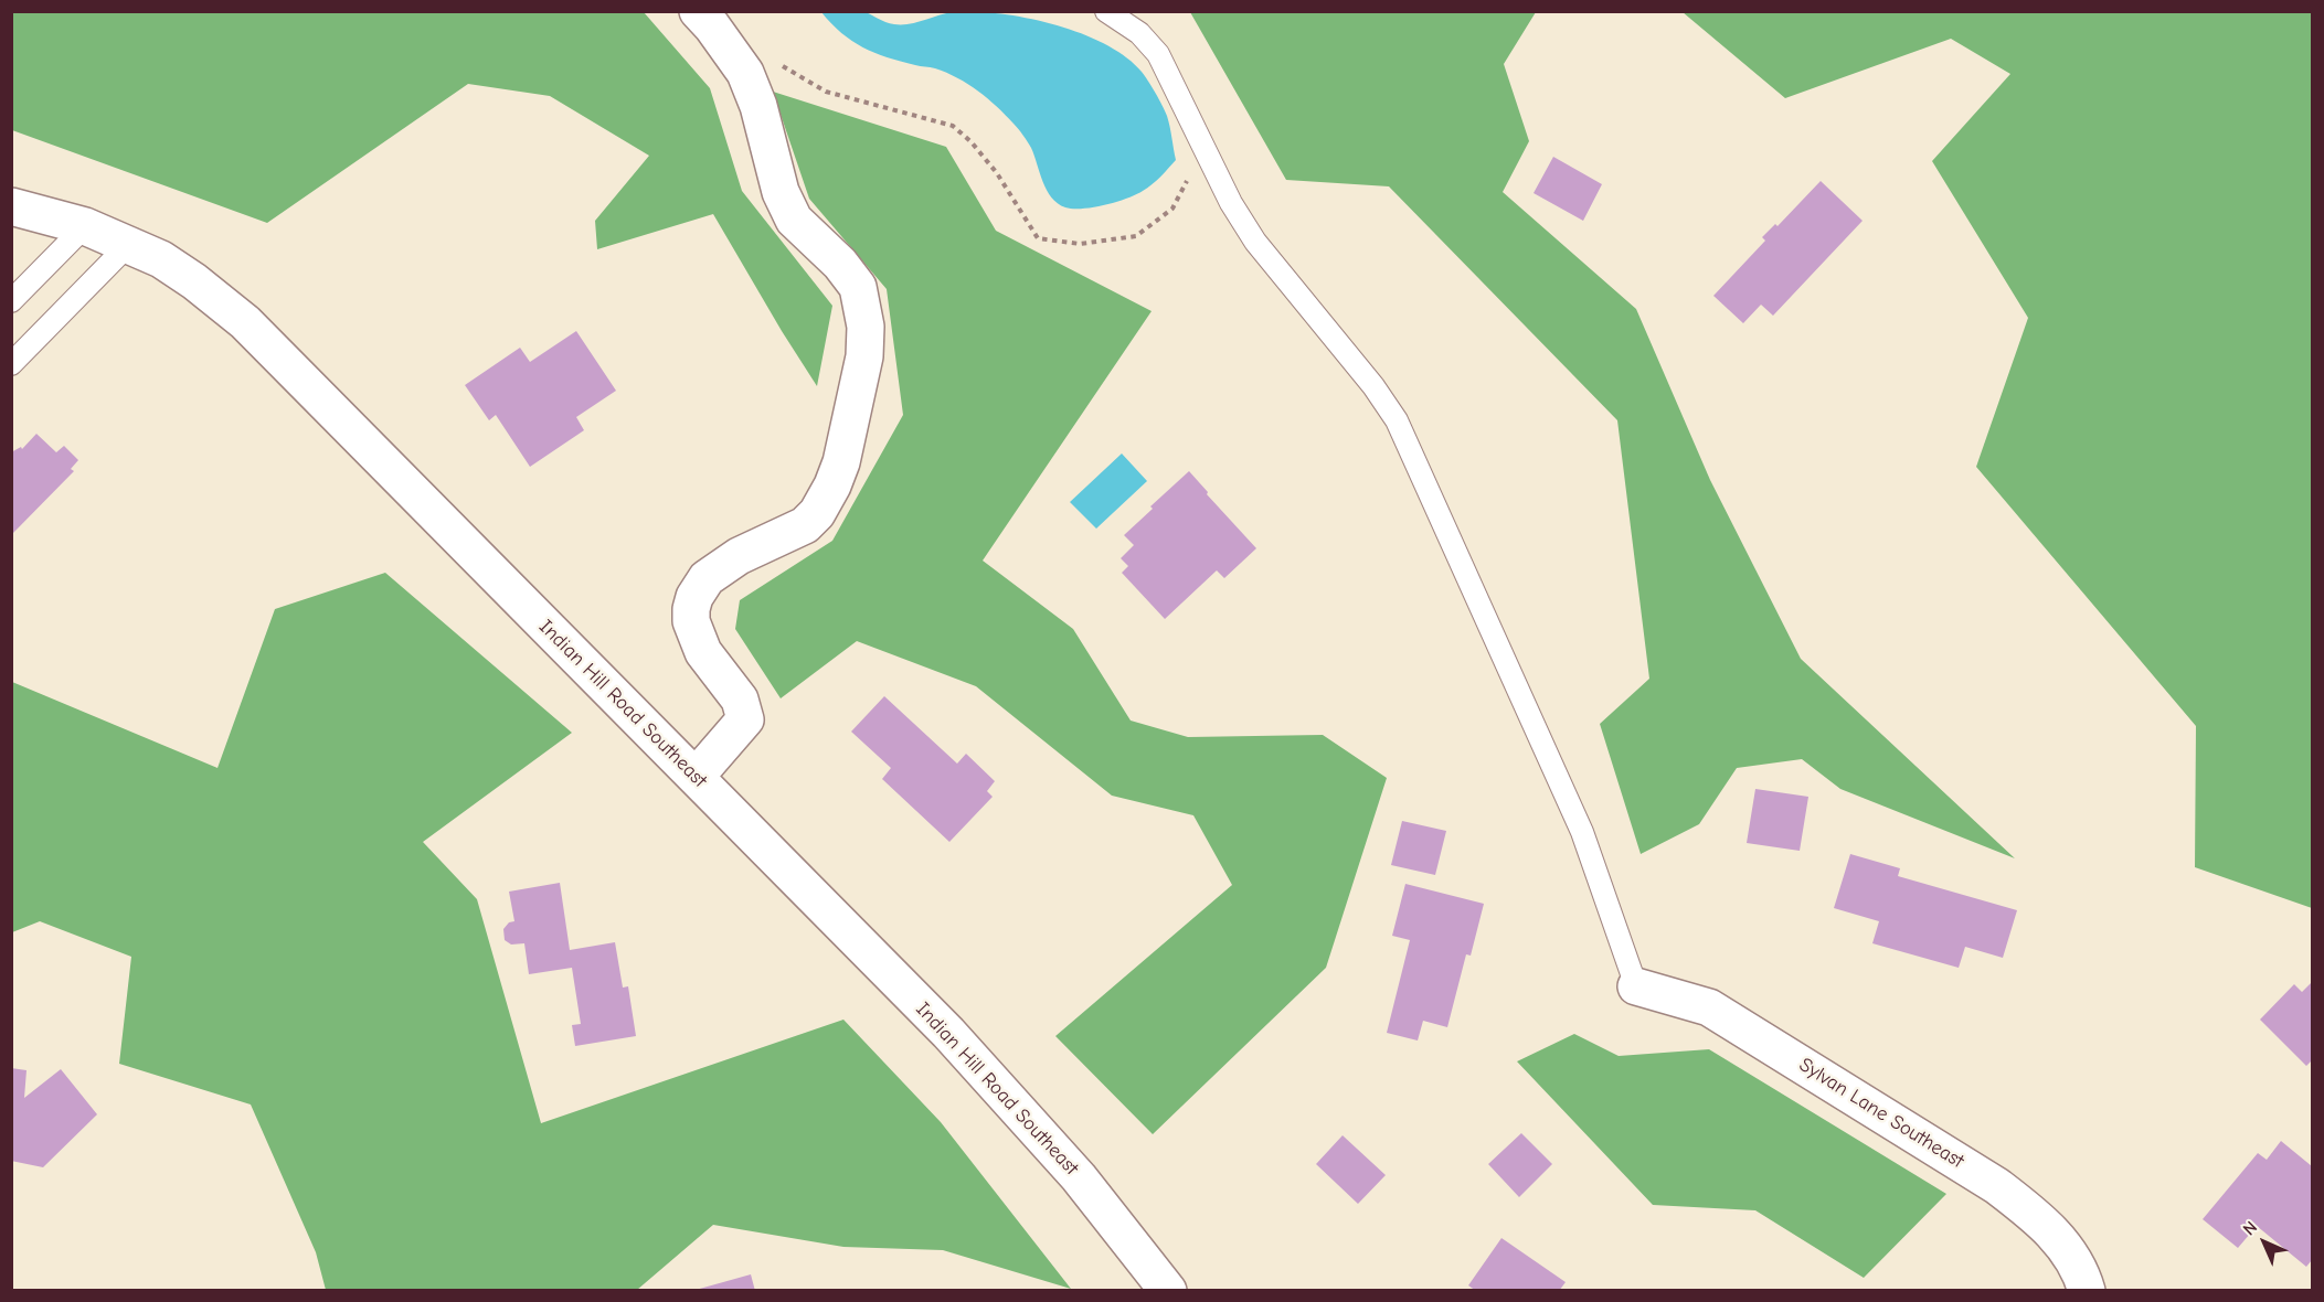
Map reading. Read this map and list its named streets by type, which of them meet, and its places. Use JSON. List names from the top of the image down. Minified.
{"streets":{"street":["Indian Hill Road Southeast","Sylvan Lane Southeast"]},"north":"top left"}
